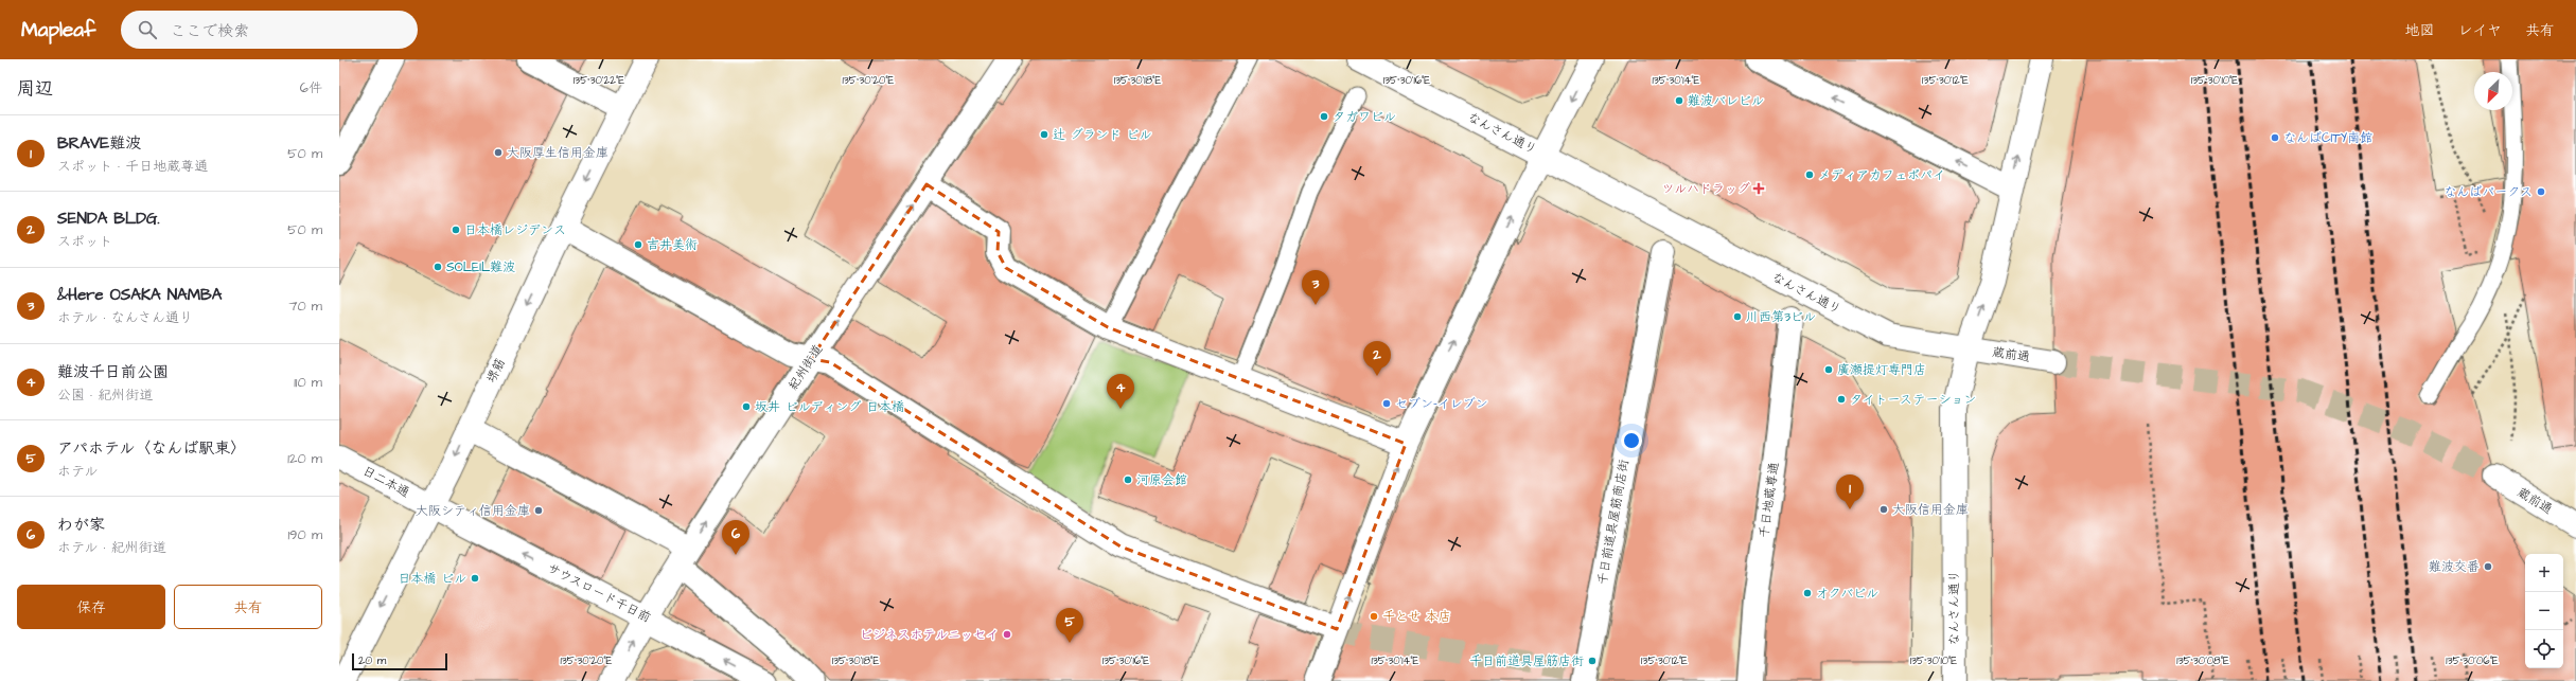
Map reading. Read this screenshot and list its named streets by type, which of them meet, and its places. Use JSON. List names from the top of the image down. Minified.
{"streets":{"street":["なんさん通り","蔵前通","紀州街道","堺筋","日二本通","千日地蔵尊通","千日前道具屋筋商店街","サウスロード千日前"]},"crossings":[["なんさん通り","蔵前通"],["紀州街道","サウスロード千日前"],["堺筋","日二本通"],["堺筋","サウスロード千日前"],["日二本通","サウスロード千日前"]],"one_way":["紀州街道","堺筋"],"places":{"other":["難波バレビル","タガワビル","辻 グランド ビル","なんばCITY南館","大阪厚生信用金庫","メディアカフェポパイ","なんばパークス","日本橋レジデンス","吉井美術","SOLEIL難波","川西第3ビル","廣瀬提灯専門店","タイトーステーション","セブン-イレブン","坂井 ビルディング 日本橋","河原会館","大阪信用金庫","大阪シティ信用金庫","難波交番","日本橋 ビル","オクバビル","千とせ 本店","ビジネスホテルニッセイ","千日前道具屋筋店街"],"health":["ツルハドラッグ"]},"scale_bar":"20 m","north":"bottom left","page":{"header":"Mapleaf","search":"ここで検索","nav":["地図","レイヤ","共有"],"heading":["周辺","6件"],"list":[{"mark":"1","name":"BRAVE難波","note":"スポット · 千日地蔵尊通","value":"50 m"},{"mark":"2","name":"SENDA BLDG.","note":"スポット","value":"50 m"},{"mark":"3","name":"&Here OSAKA NAMBA","note":"ホテル · なんさん通り","value":"70 m"},{"mark":"4","name":"難波千日前公園","note":"公園 · 紀州街道","value":"110 m"},{"mark":"5","name":"アパホテル〈なんば駅東〉","note":"ホテル","value":"120 m"},{"mark":"6","name":"わが家","note":"ホテル · 紀州街道","value":"190 m"}],"pins":["3","2","4","1","6","5"],"map_buttons":["+","−"],"buttons":["保存","共有"],"scale":"20 m"},"coordinates":["135°30'22\"E","135°30'20\"E","135°30'16\"E","135°30'14\"E","135°30'12\"E","135°30'18\"E","135°30'10\"E","135°30'08\"E","135°30'06\"E"]}
